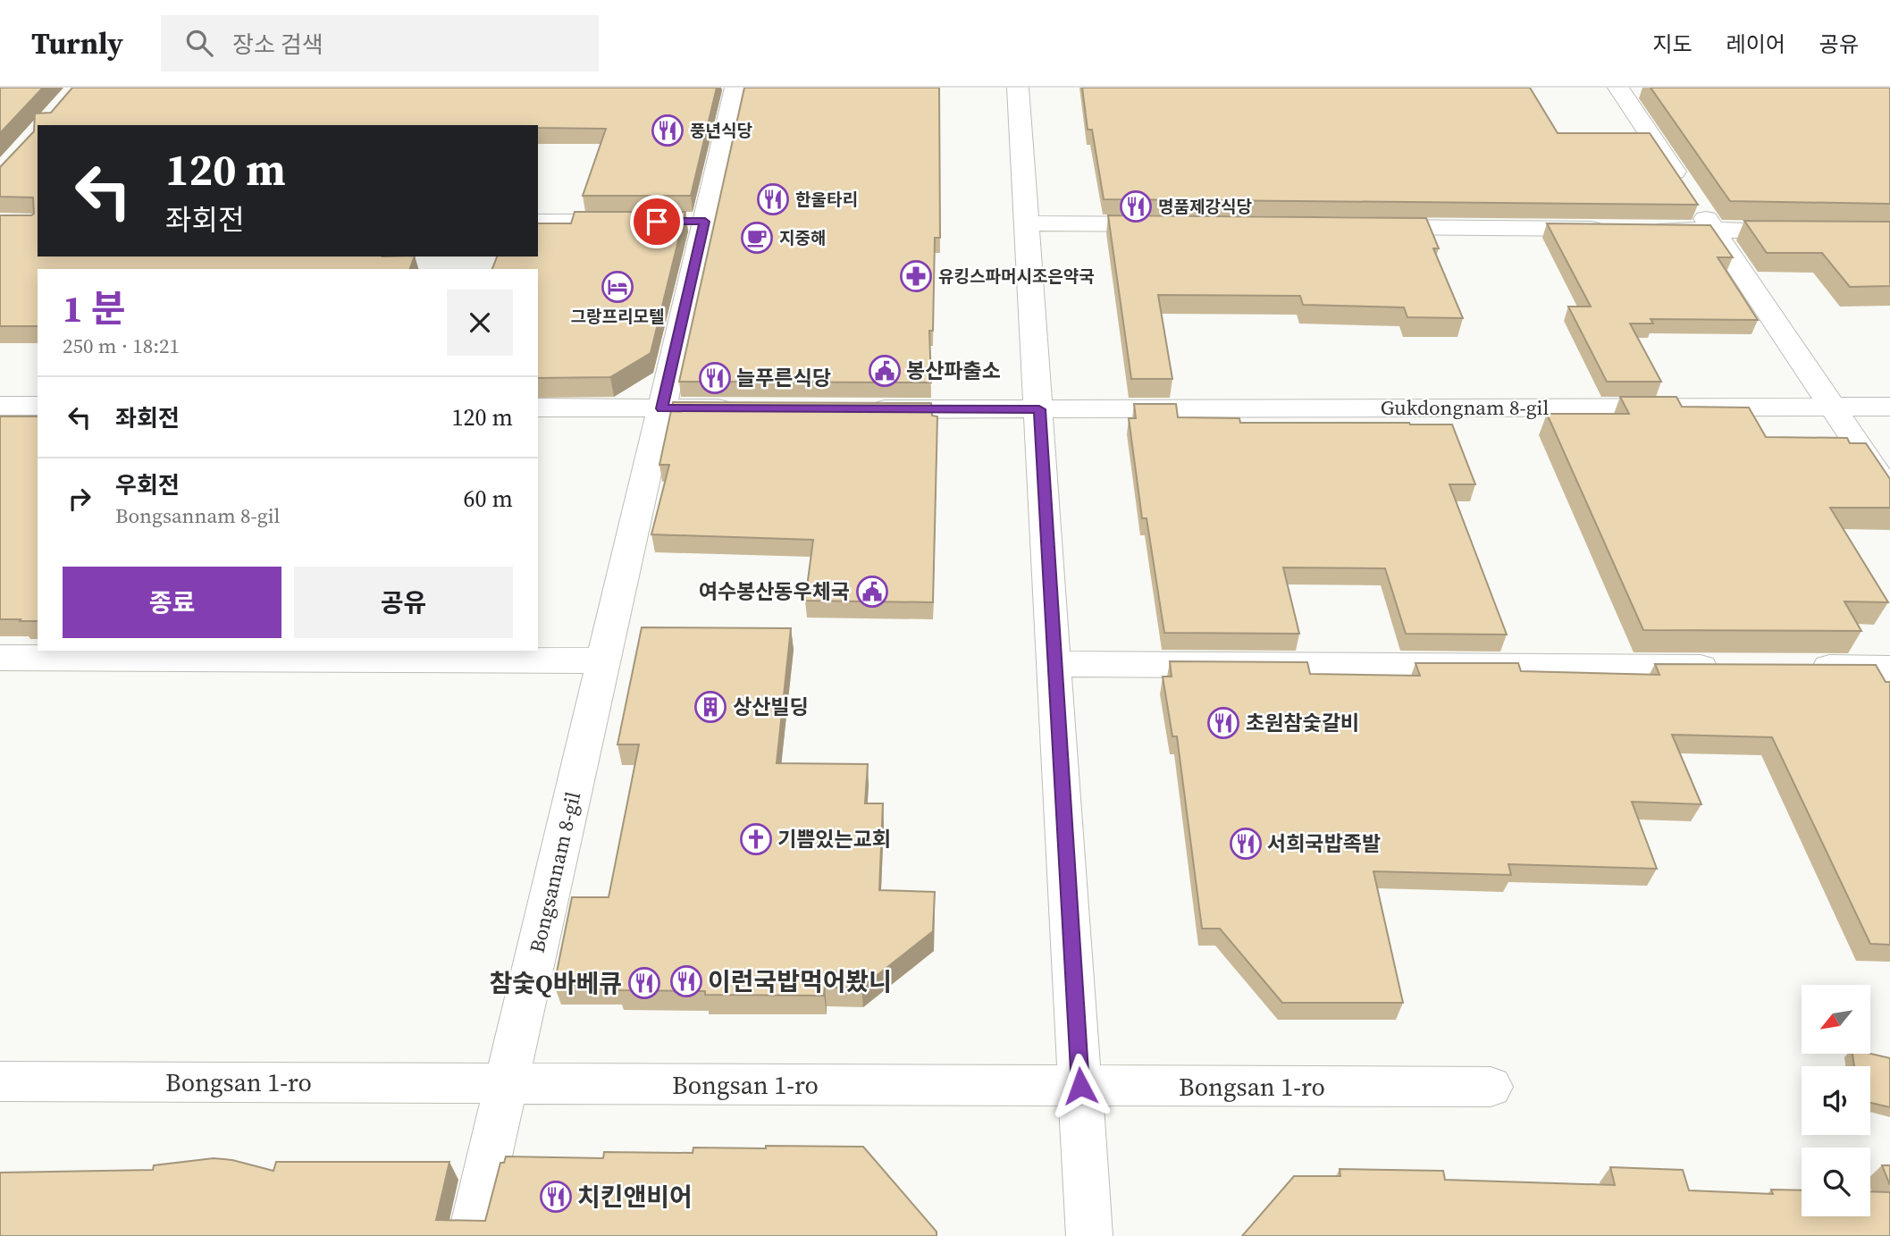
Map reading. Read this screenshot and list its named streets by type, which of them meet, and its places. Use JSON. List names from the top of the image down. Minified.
{"streets":{"street":["Gukdongnam 8-gil","Bongsannam 8-gil","Bongsan 1-ro"]},"crossings":[["Bongsannam 8-gil","Bongsan 1-ro"]],"places":{"restaurant":["풍년식당","한울타리","명품제강식당","늘푸른식당","초원참숯갈비","서희국밥족발","이런국밥먹어봤니","참숯Q바베큐","치킨앤비어"],"cafe":["지중해"],"pharmacy":["유킹스파머시조은약국"],"hotel":["그랑프리모텔"],"public building":["봉산파출소","여수봉산동우체국"],"building":["상산빌딩"],"church":["기쁨있는교회"]},"north":"bottom left","page":{"header":"Turnly","search":"장소 검색","nav":["지도","레이어","공유"],"turn":["120 m","좌회전"],"heading":["1 분","250 m · 18:21"],"list":[{"name":"좌회전","value":"120 m"},{"name":"우회전","note":"Bongsannam 8-gil","value":"60 m"}],"buttons":["종료","공유"]}}
